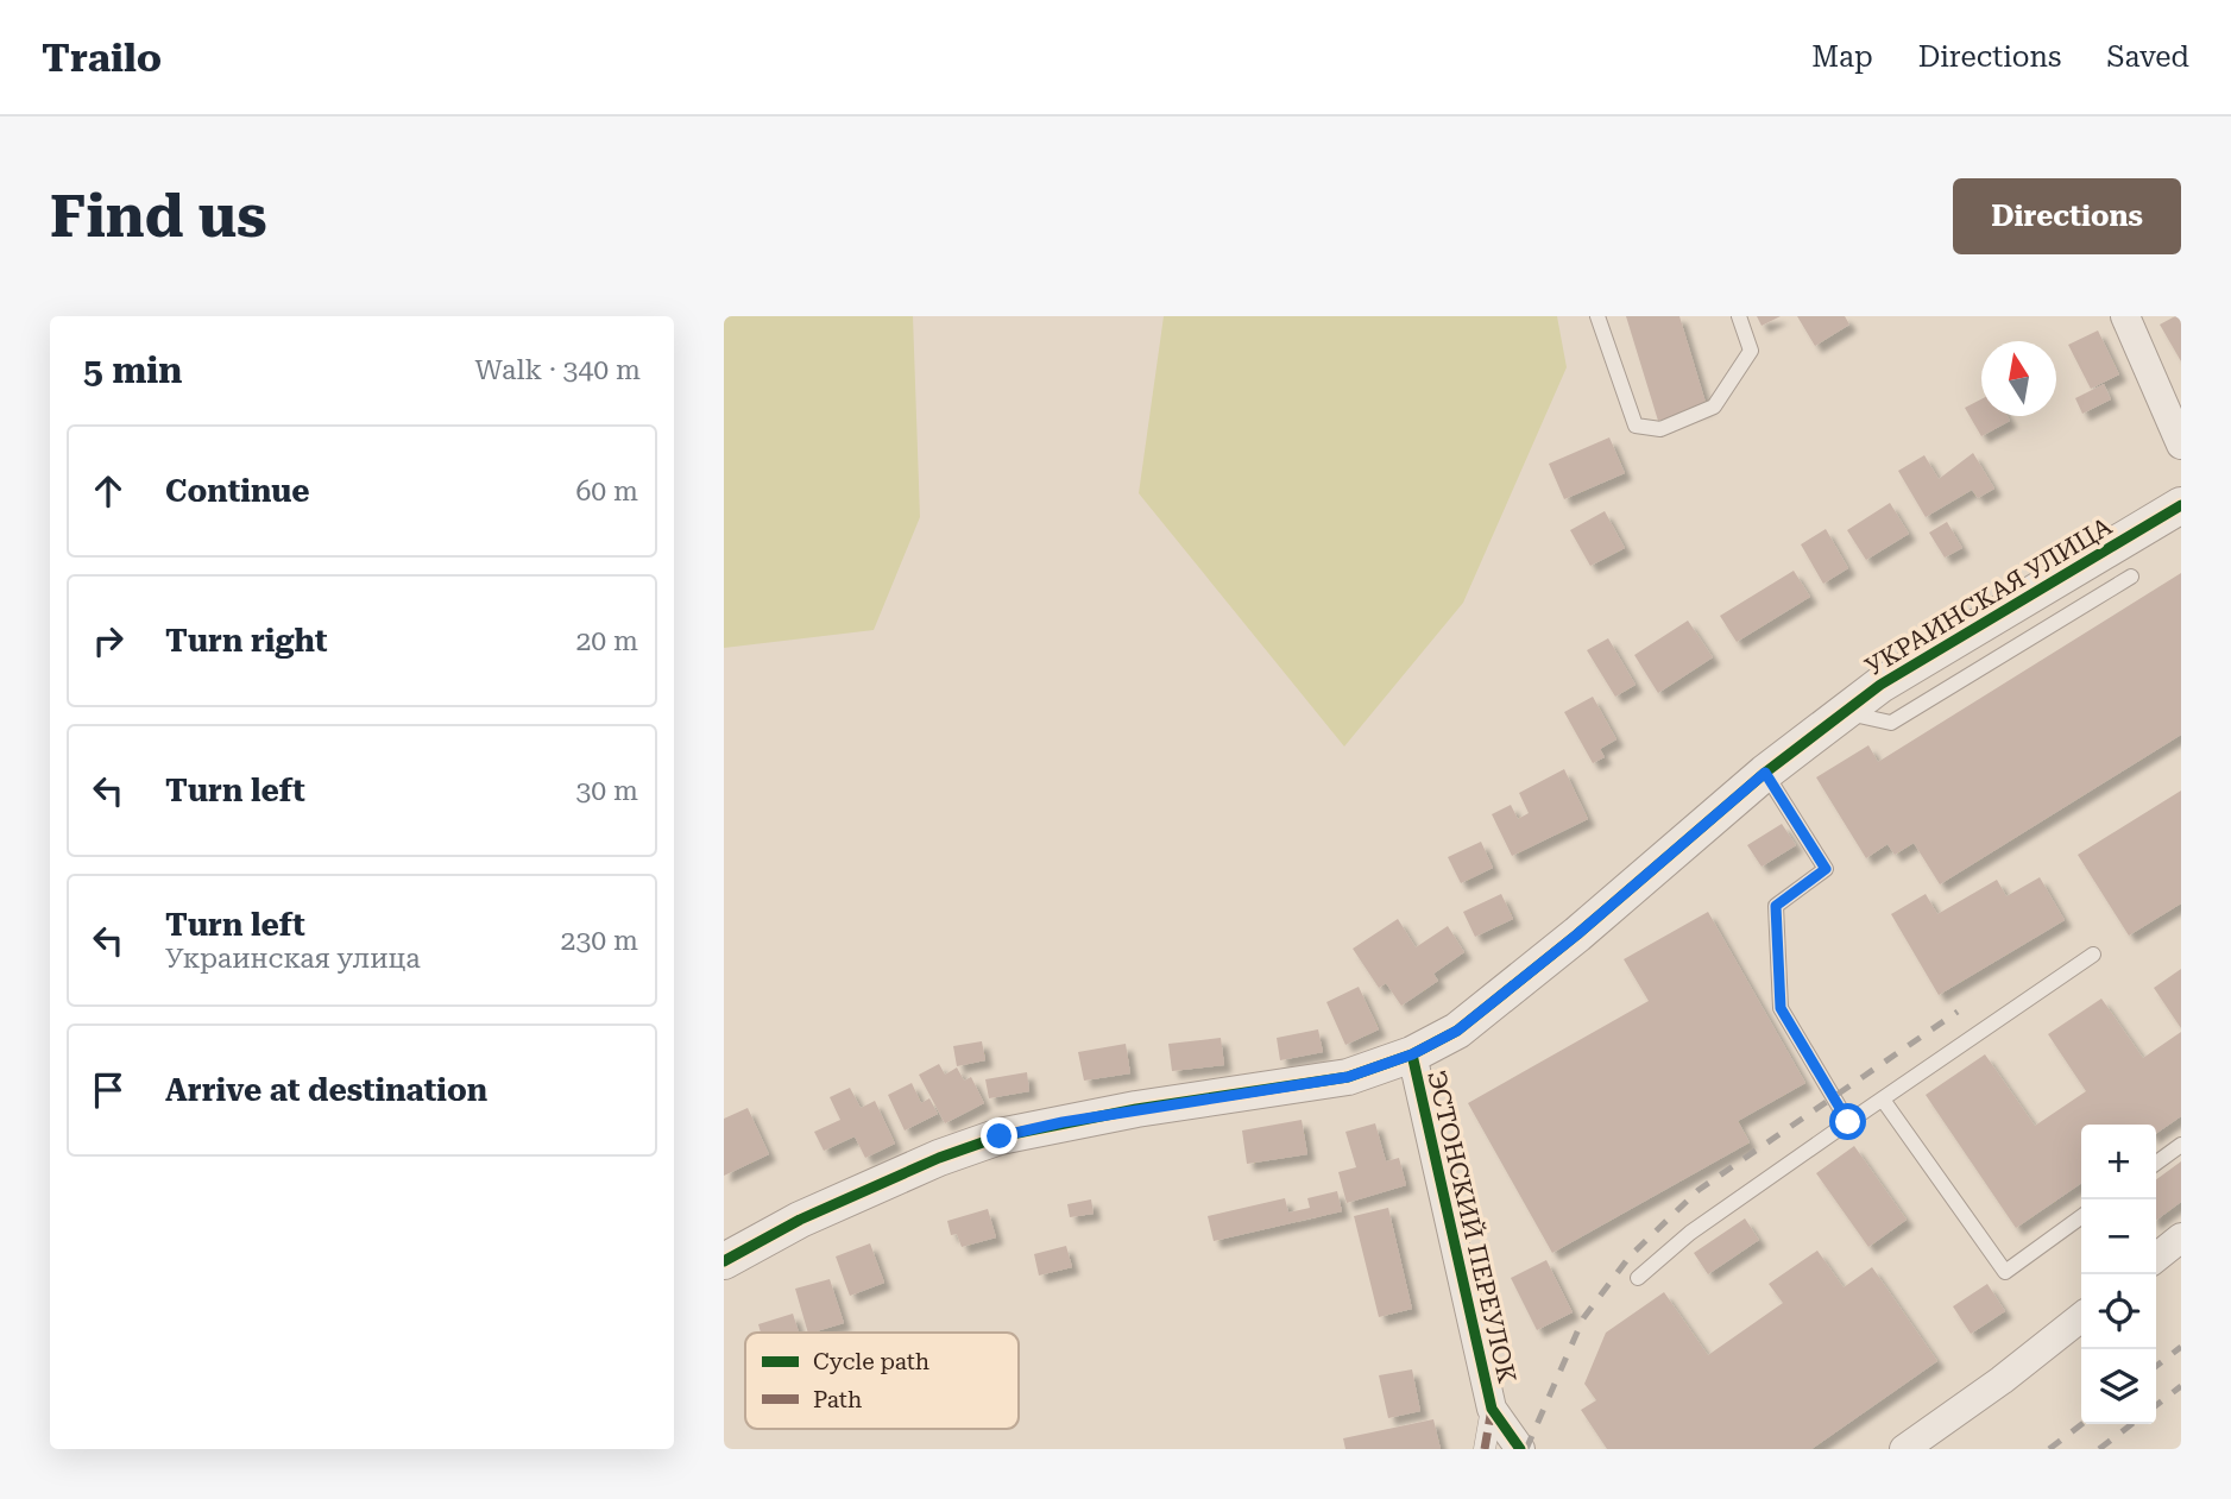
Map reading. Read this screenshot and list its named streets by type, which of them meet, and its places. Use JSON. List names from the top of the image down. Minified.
{"streets":{"street":["УКРАИНСКАЯ УЛИЦА","ЭСТОНСКИЙ ПЕРЕУЛОК"]},"crossings":[["УКРАИНСКАЯ УЛИЦА","ЭСТОНСКИЙ ПЕРЕУЛОК"]],"legend":["Cycle path","Path"],"north":"top","page":{"header":"Trailo","nav":["Map","Directions","Saved"],"buttons":"Directions","title":"Find us","heading":["5 min","Walk · 340 m"],"list":[["Continue","60 m"],["Turn right","20 m"],["Turn left","30 m"],["Turn left","Украинская улица","230 m"],"Arrive at destination"],"map_buttons":["+","−"]}}
